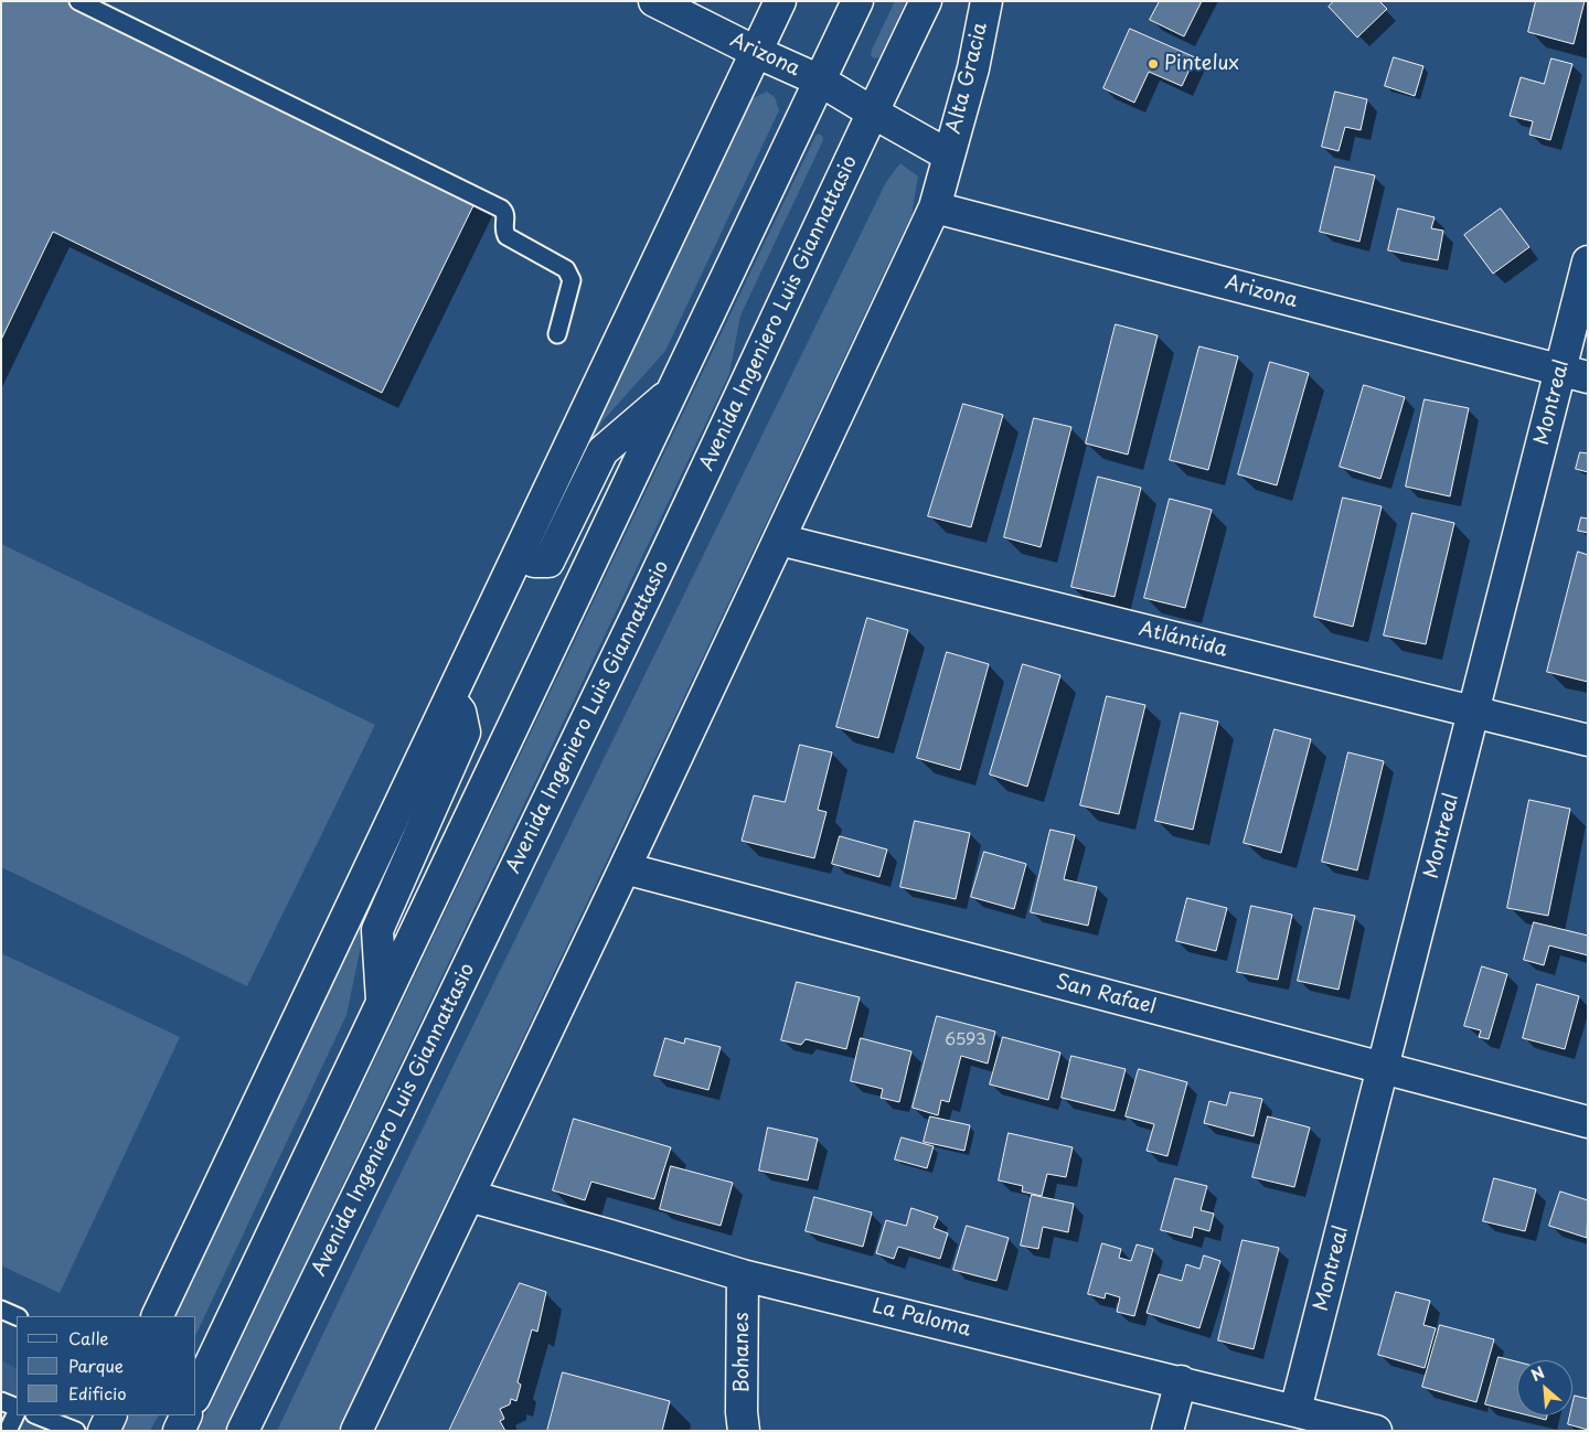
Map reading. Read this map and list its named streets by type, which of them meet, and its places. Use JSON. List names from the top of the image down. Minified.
{"streets":{"street":["Arizona","Alta Gracia","Avenida Ingeniero Luis Giannattasio","Montreal","Atlántida","San Rafael","La Paloma","Bohanes"]},"crossings":[["Arizona","Alta Gracia"],["Arizona","Avenida Ingeniero Luis Giannattasio"],["Arizona","Montreal"],["Montreal","Atlántida"],["Montreal","San Rafael"],["Montreal","La Paloma"],["La Paloma","Bohanes"]],"places":["Pintelux"],"house_numbers":["6593"],"legend":["Calle","Parque","Edificio"],"north":"top left"}
